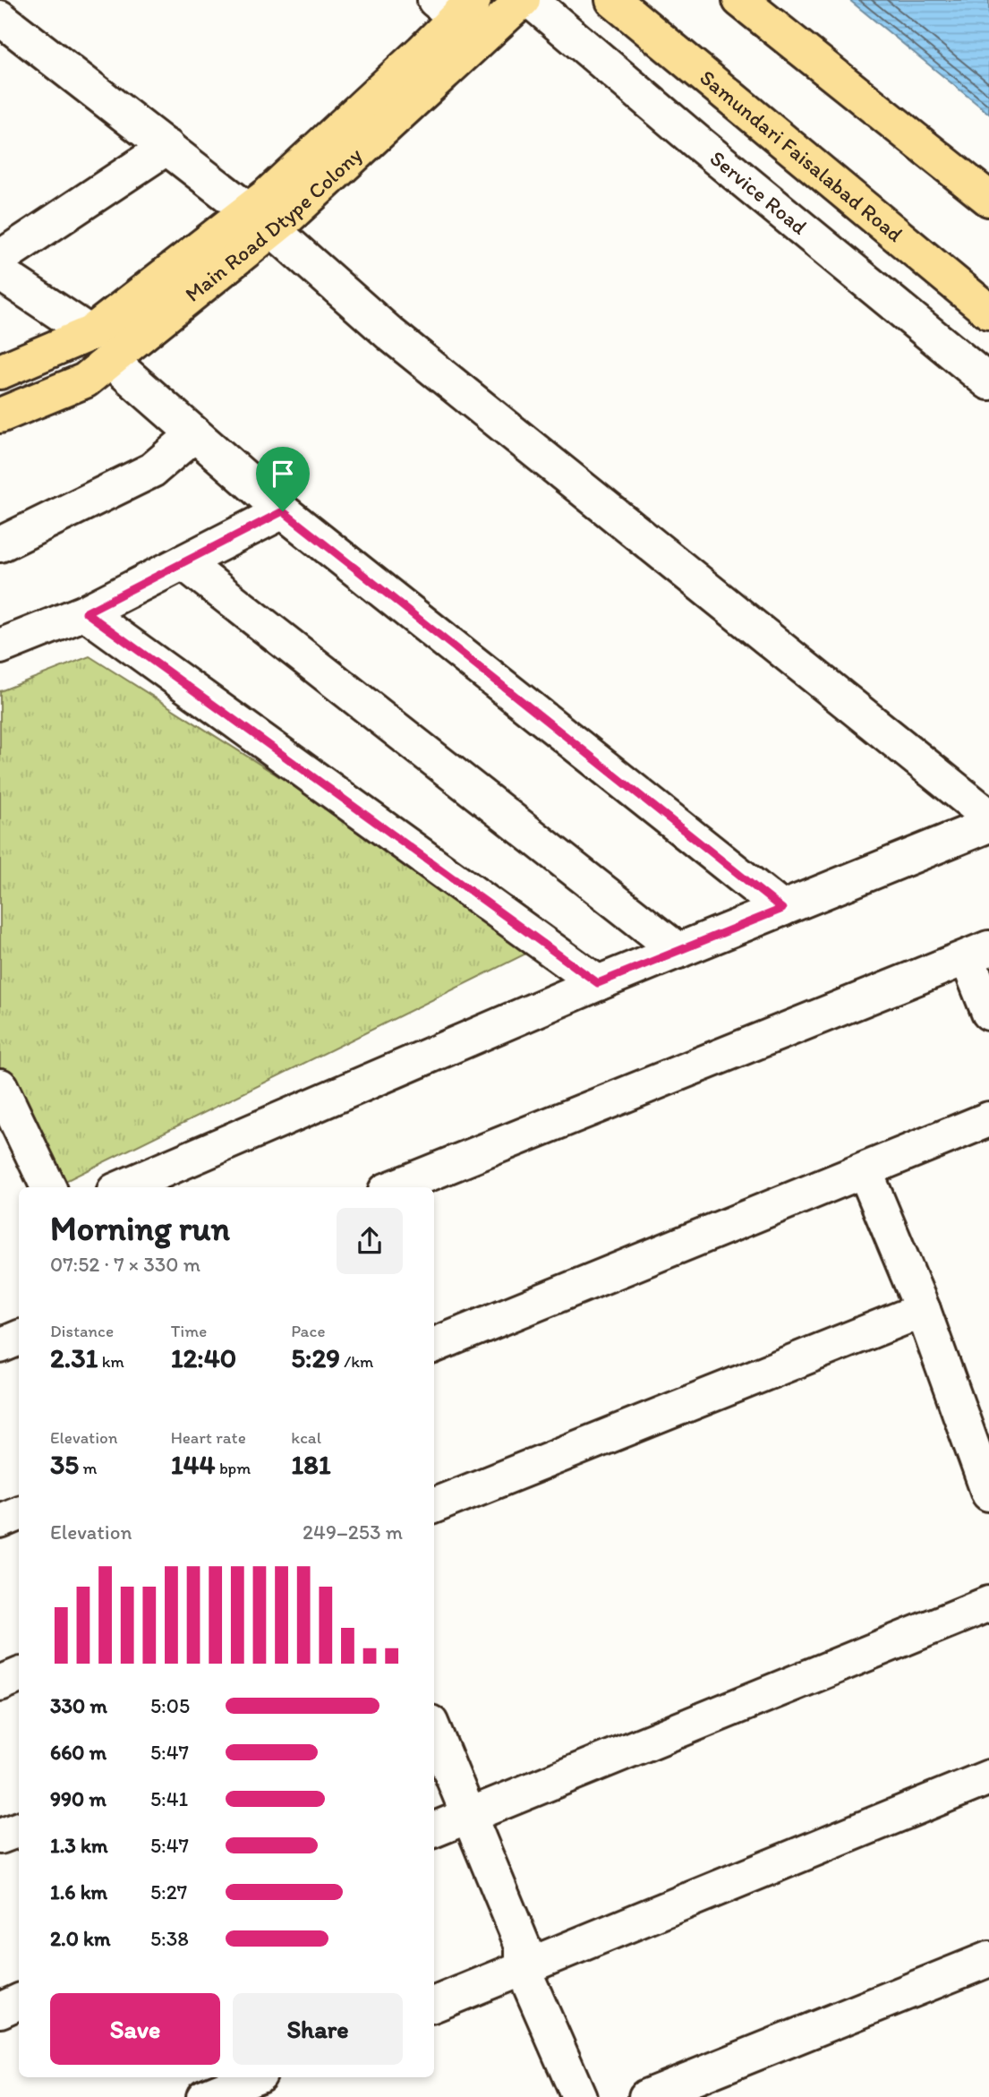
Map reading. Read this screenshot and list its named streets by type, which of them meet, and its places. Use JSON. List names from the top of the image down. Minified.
{"streets":{"main road":["Samundari Faisalabad Road","Main Road Dtype Colony"],"street":["Service Road"]},"page":{"heading":["Morning run","07:52 · 7 × 330 m"],"stats":[["Distance","2.31 km"],["Time","12:40"],["Pace","5:29 /km"],["Elevation","35 m"],["Heart rate","144 bpm"],["kcal","181"]],"chart":["Elevation","249–253 m"],"list":[{"name":"330 m","note":"5:05"},{"name":"660 m","note":"5:47"},{"name":"990 m","note":"5:41"},{"name":"1.3 km","note":"5:47"},{"name":"1.6 km","note":"5:27"},{"name":"2.0 km","note":"5:38"}],"buttons":["Save","Share"]}}
